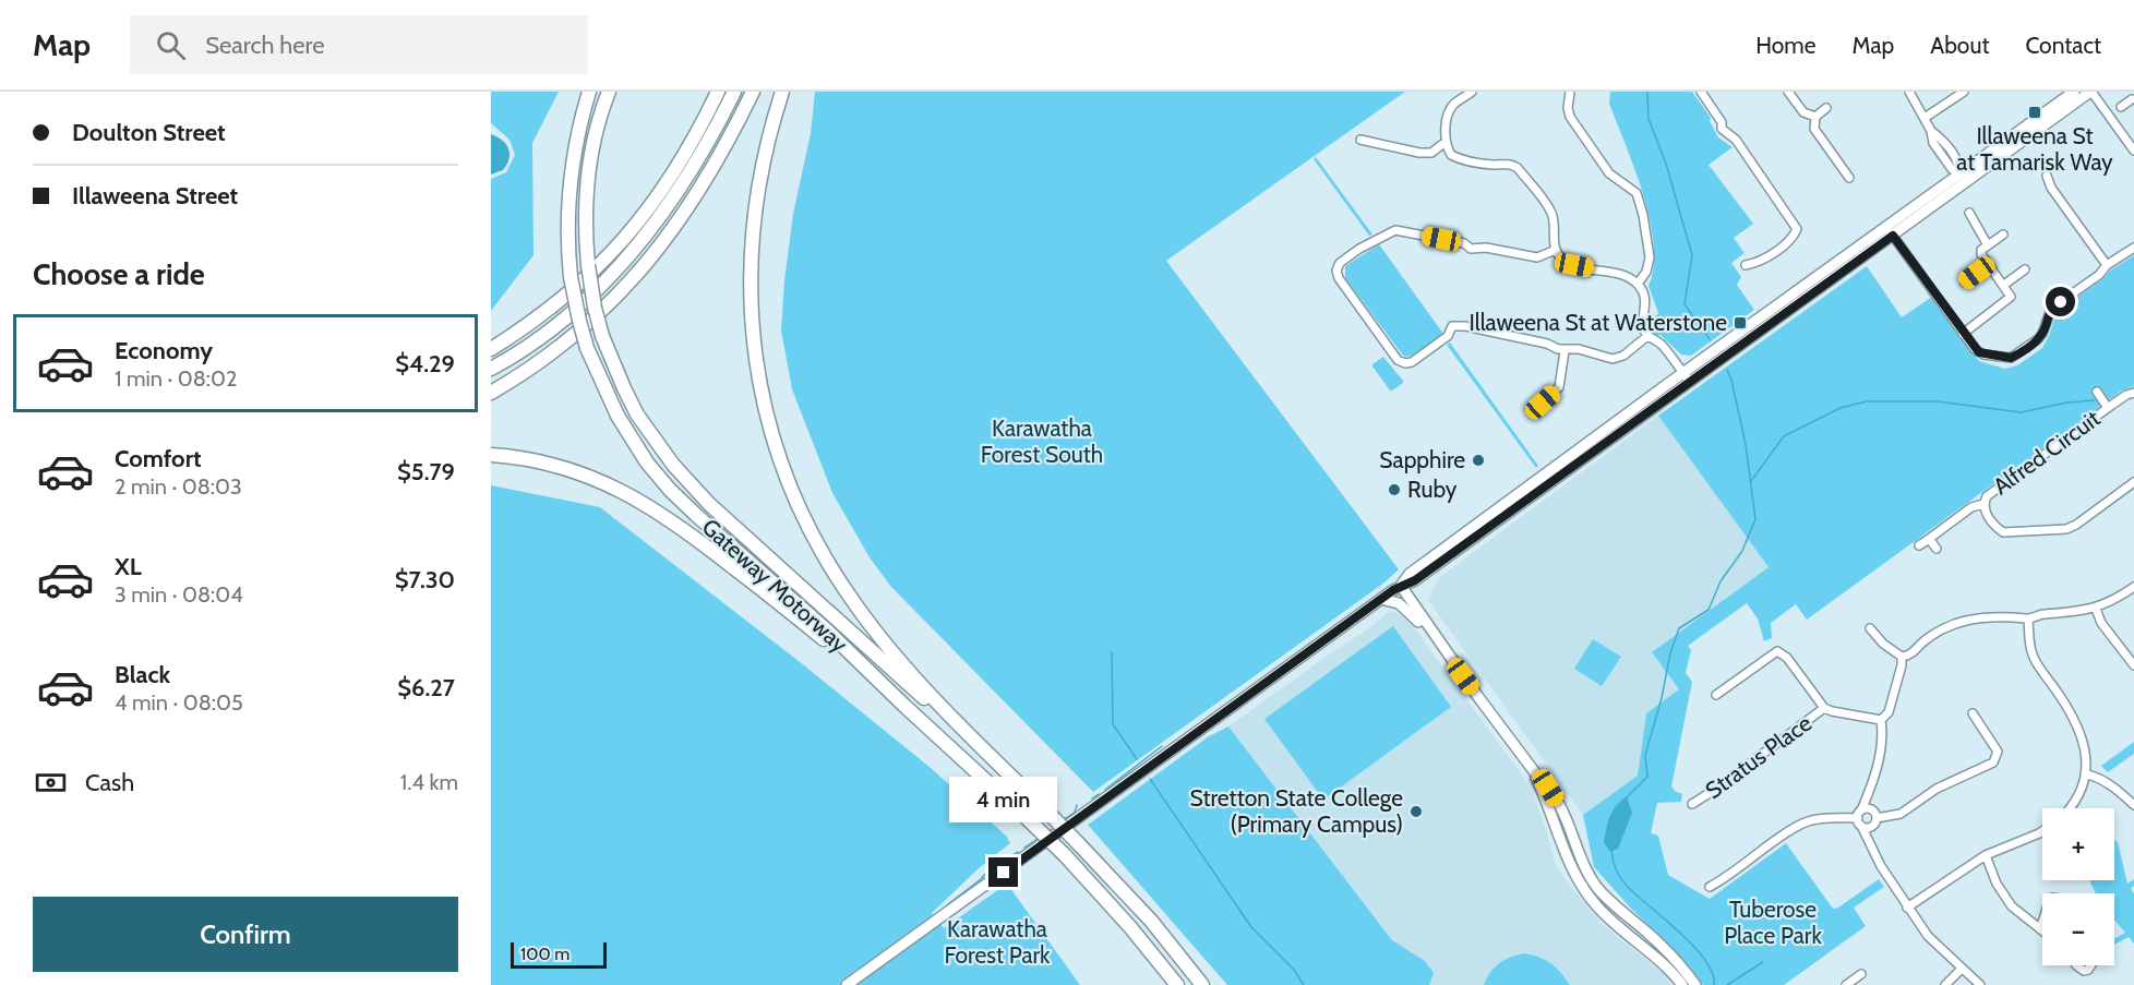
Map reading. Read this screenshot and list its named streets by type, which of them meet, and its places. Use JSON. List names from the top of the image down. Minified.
{"streets":{"highway":["Gateway Motorway"],"street":["Alfred Circuit","Stratus Place"]},"parks":["Karawatha Forest South","Tuberose Place Park","Karawatha Forest Park"],"places":{"transit":["Illaweena St at Tamarisk Way","Illaweena St at Waterstone"],"other":["Sapphire","Ruby","Stretton State College (Primary Campus)"]},"scale_bar":"100 m","page":{"header":"Map","search":"Search here","nav":["Home","Map","About","Contact"],"banner":["Doulton Street","Illaweena Street"],"heading":"Choose a ride","list":[{"name":"Economy","note":"1 min · 08:02","value":"$4.29"},{"name":"Comfort","note":"2 min · 08:03","value":"$5.79"},{"name":"XL","note":"3 min · 08:04","value":"$7.30"},{"name":"Black","note":"4 min · 08:05","value":"$6.27"}],"pay":["Cash","1.4 km"],"bubble":"4 min","map_buttons":["+","−"],"buttons":"Confirm","scale":"100 m"}}
